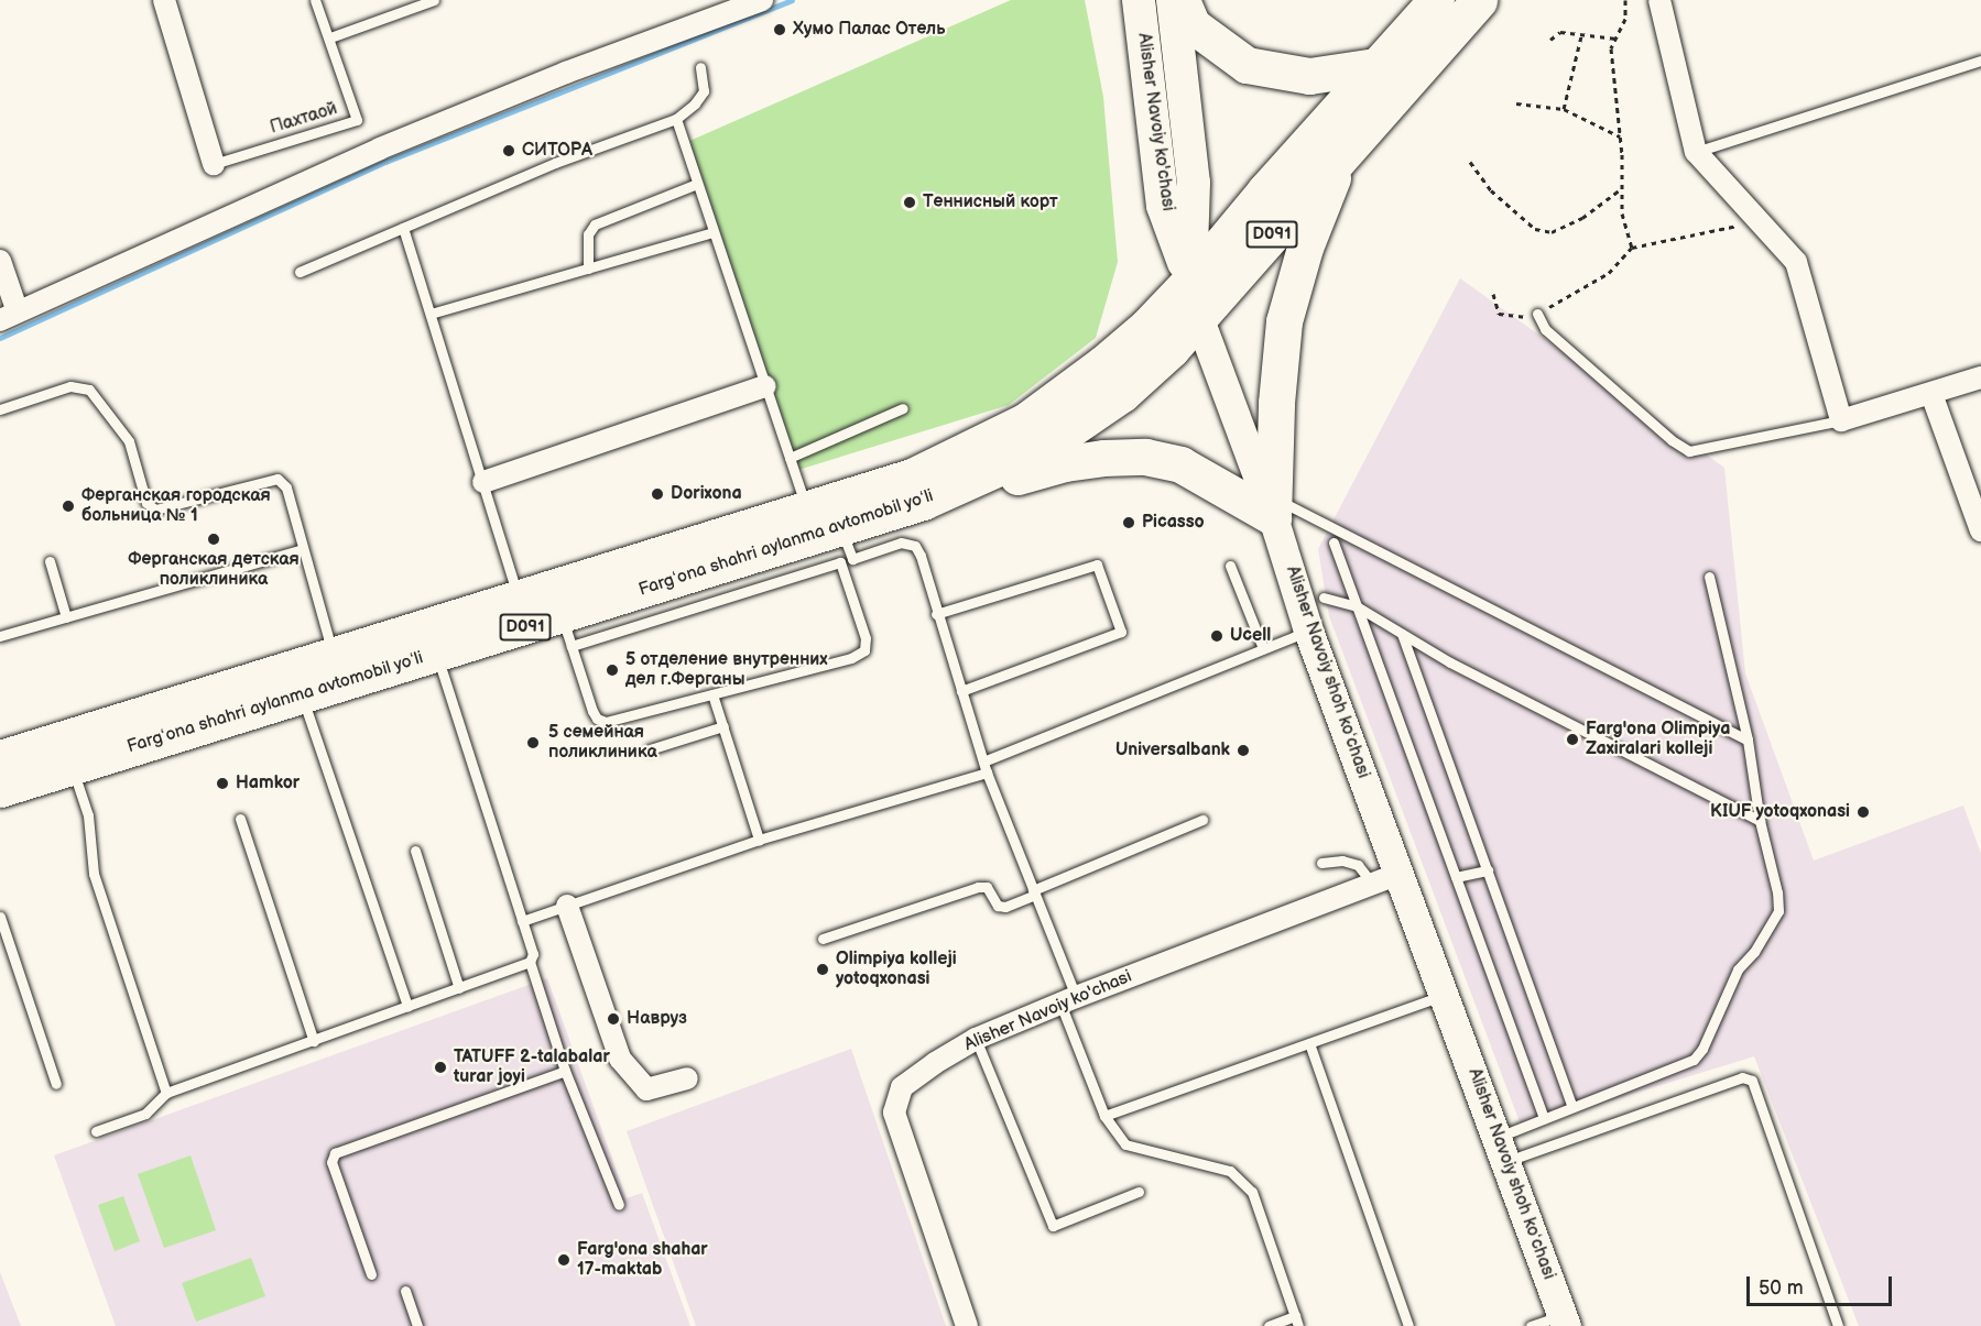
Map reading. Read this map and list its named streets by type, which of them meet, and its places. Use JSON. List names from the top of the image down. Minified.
{"streets":{"highway":["D091","Fargʻona shahri aylanma avtomobil yoʻli"],"main road":["Alisher Navoiy ko'chasi","Alisher Navoiy shoh koʻchasi"],"lane":["Пахтаой"]},"crossings":[["Alisher Navoiy ko'chasi","Fargʻona shahri aylanma avtomobil yoʻli"],["Alisher Navoiy ko'chasi","Alisher Navoiy shoh koʻchasi"],["Fargʻona shahri aylanma avtomobil yoʻli","Alisher Navoiy shoh koʻchasi"]],"places":["Хумо Палас Отель","СИТОРА","Теннисный корт","Dorixona","Ферганская городская больница № 1","Picasso","Ферганская детская поликлиника","Ucell","5 отделение внутренних дел г.Ферганы","Farg'ona Olimpiya Zaxiralari kolleji","5 семейная поликлиника","Universalbank","Hamkor","KIUF yotoqxonasi","Olimpiya kolleji yotoqxonasi","Навруз","TATUFF 2-talabalar turar joyi","Farg'ona shahar 17-maktab"],"scale_bar":"50 m"}
